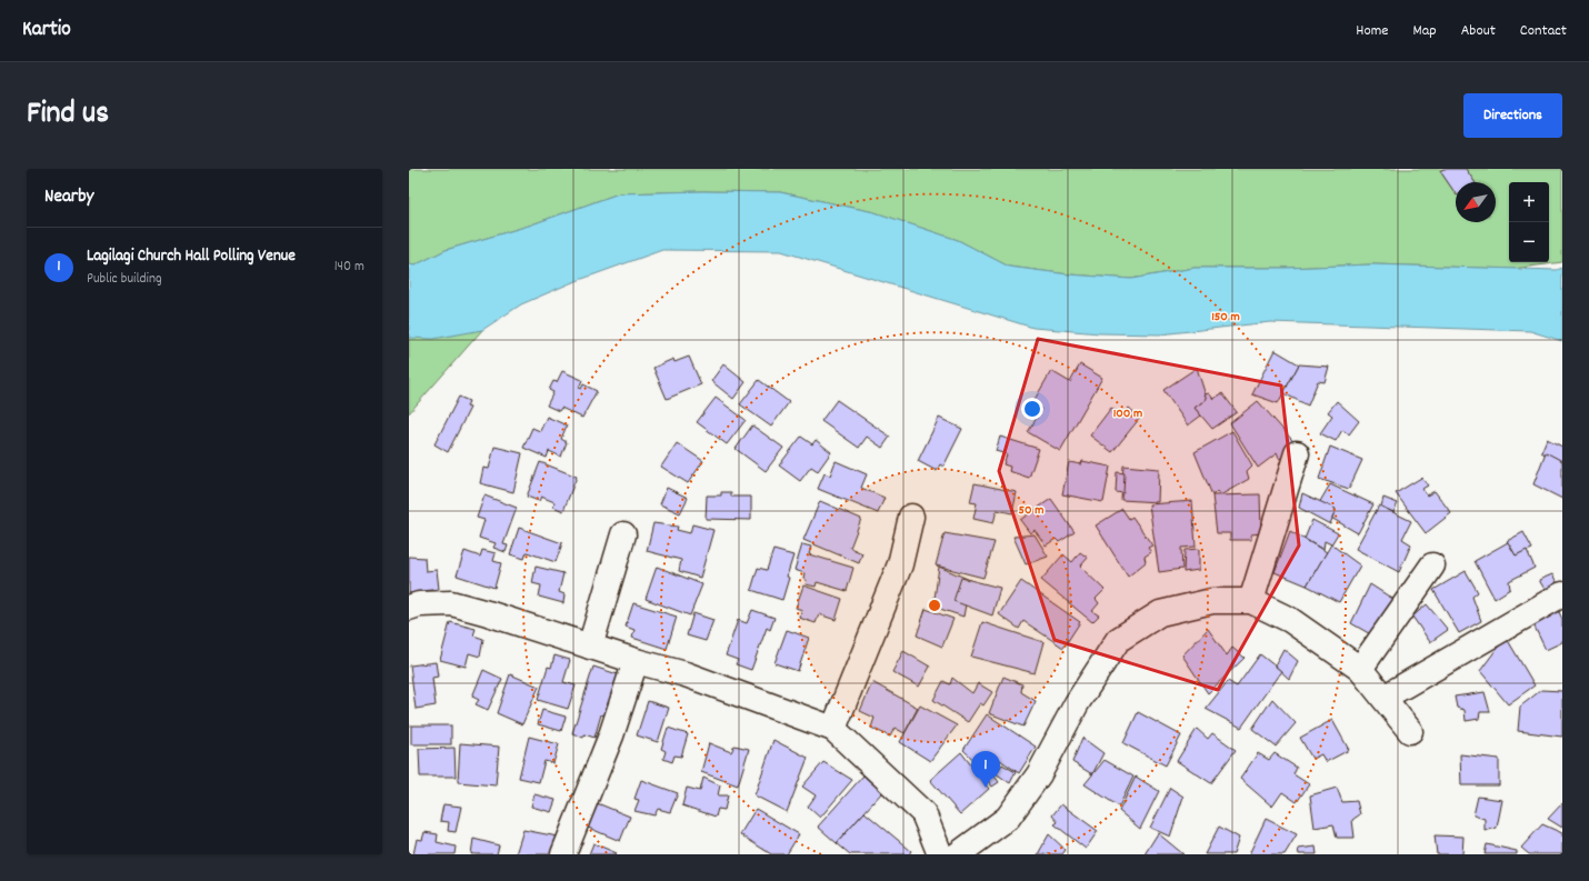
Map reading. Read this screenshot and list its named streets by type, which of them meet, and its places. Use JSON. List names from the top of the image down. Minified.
{"north":"bottom left","page":{"header":"Kartio","nav":["Home","Map","About","Contact"],"title":"Find us","buttons":"Directions","heading":"Nearby","map_buttons":["+","−"],"list":[{"mark":"1","name":"Lagilagi Church Hall Polling Venue","note":"Public building","value":"140 m"}],"pins":"1"},"rings":["150 m","100 m","50 m"]}
